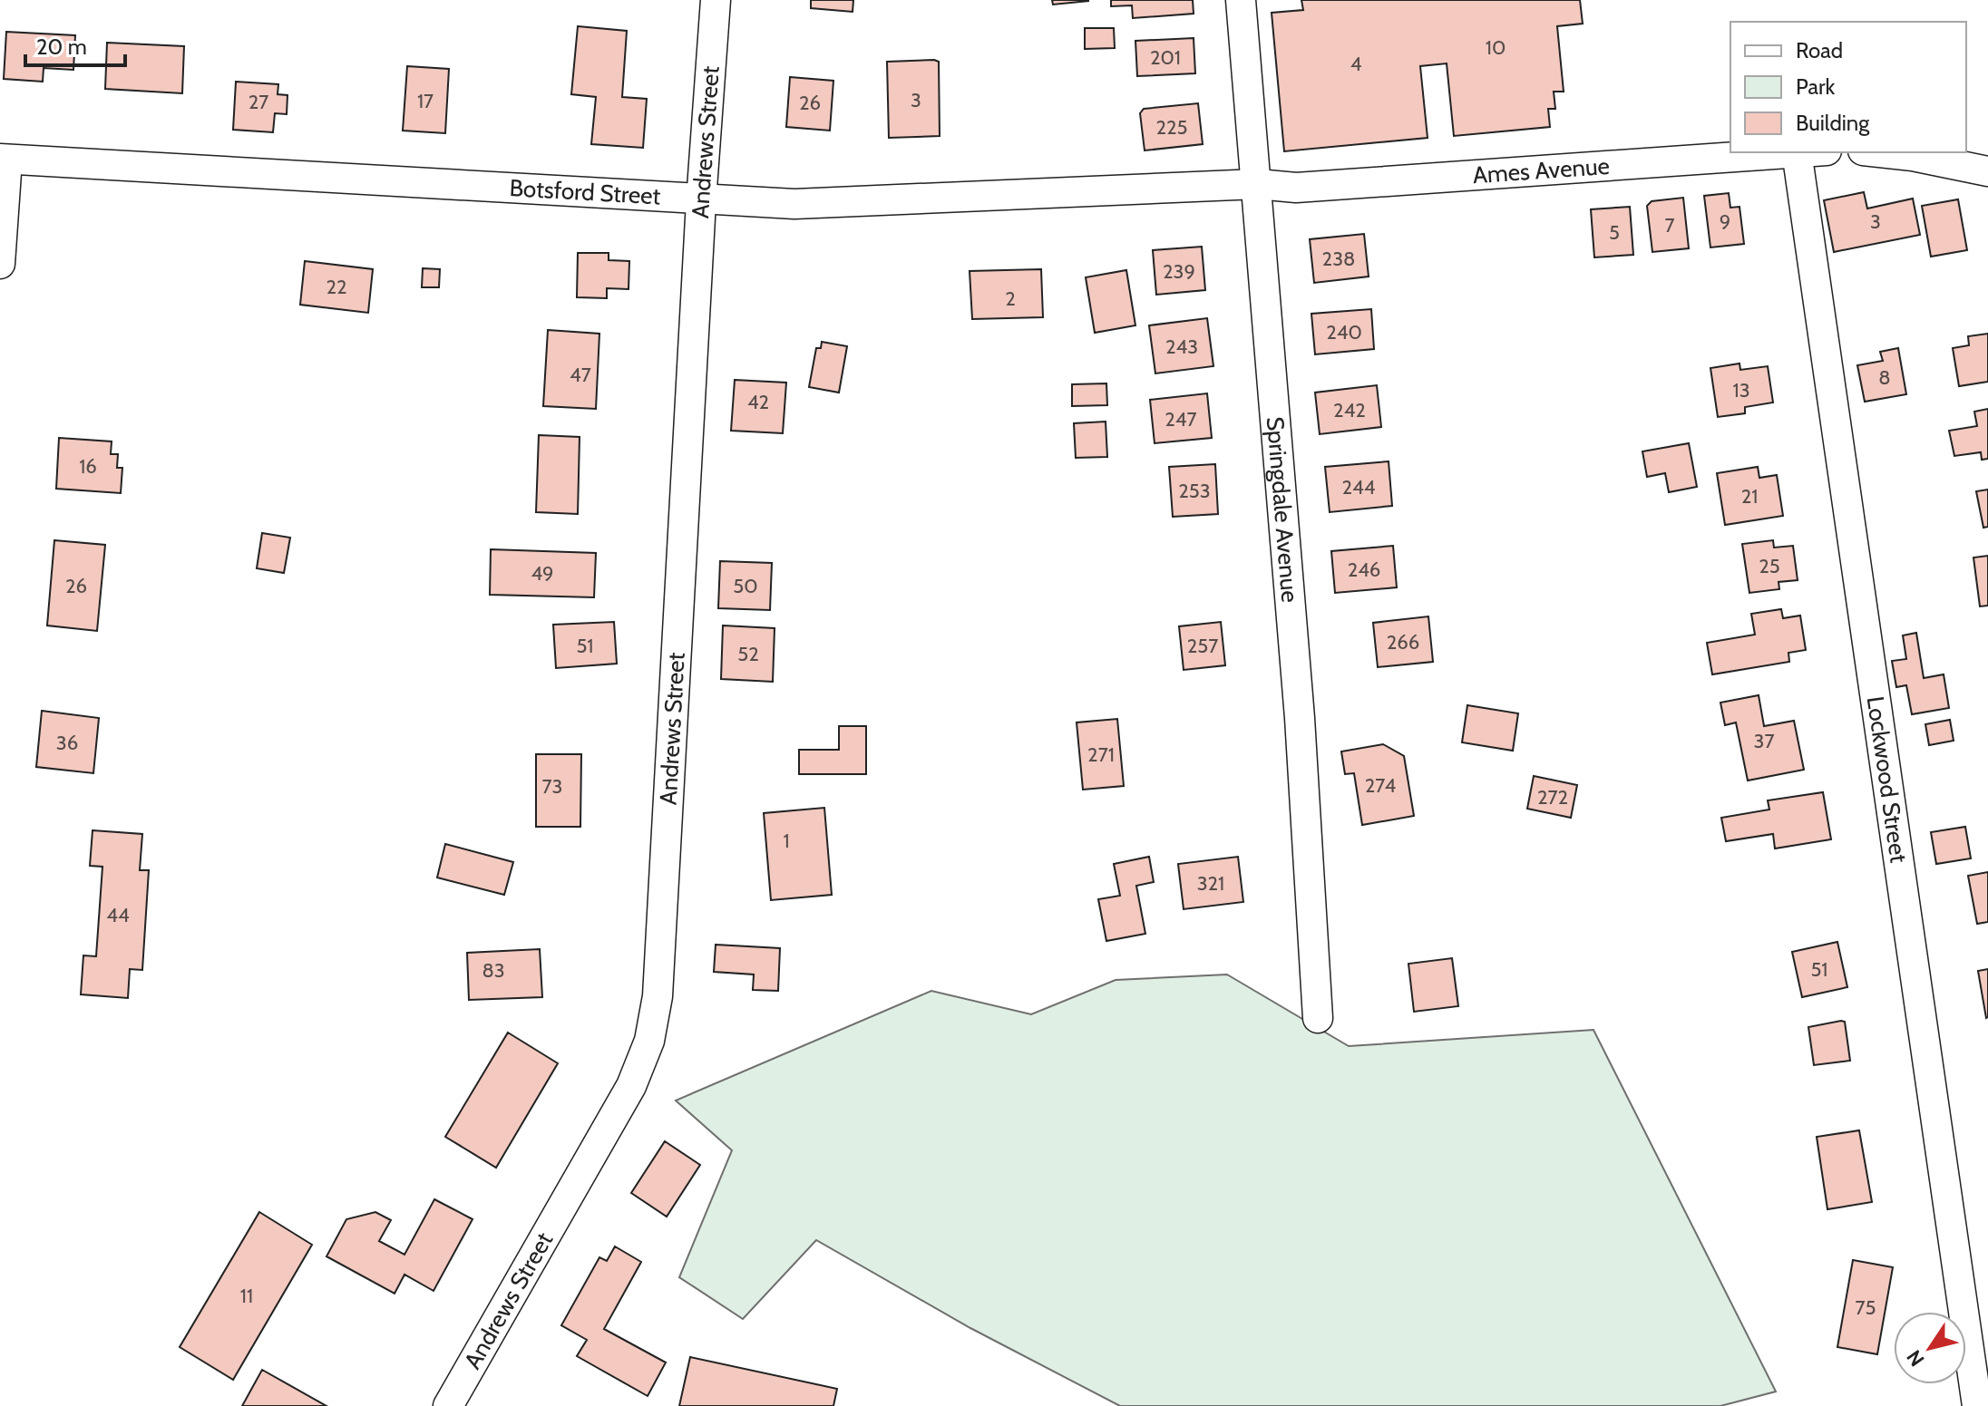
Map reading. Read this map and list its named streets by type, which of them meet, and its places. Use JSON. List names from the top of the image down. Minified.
{"streets":{"street":["Andrews Street","Ames Avenue","Botsford Street","Springdale Avenue","Lockwood Street"]},"crossings":[["Andrews Street","Botsford Street"],["Ames Avenue","Botsford Street"],["Ames Avenue","Springdale Avenue"],["Botsford Street","Springdale Avenue"]],"house_numbers":["10","201","4","3","17","27","26","225","9","3","7","5","238","239","22","2","240","243","47","8","13","42","242","247","16","244","253","21","25","246","49","26","50","266","51","257","52","37","36","271","274","73","272","1","321","44","51","83","11","75"],"legend":["Road","Park","Building"],"scale_bar":"20 m","north":"bottom left"}
